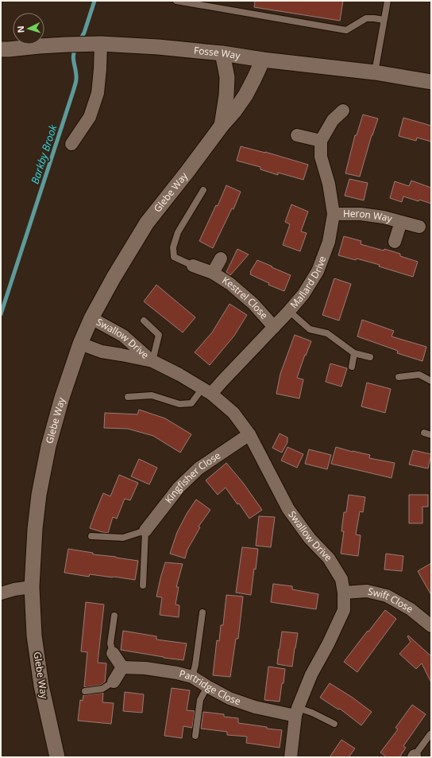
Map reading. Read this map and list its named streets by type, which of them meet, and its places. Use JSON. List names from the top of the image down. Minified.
{"streets":{"street":["Fosse Way","Glebe Way","Heron Way","Mallard Drive","Kestrel Close","Swallow Drive","Kingfisher Close","Swift Close","Partridge Close"]},"crossings":[["Fosse Way","Glebe Way"],["Glebe Way","Swallow Drive"],["Heron Way","Mallard Drive"],["Mallard Drive","Kestrel Close"],["Mallard Drive","Swallow Drive"],["Swallow Drive","Kingfisher Close"],["Swallow Drive","Swift Close"],["Swallow Drive","Partridge Close"]],"water":["Barkby Brook"],"north":"left"}
